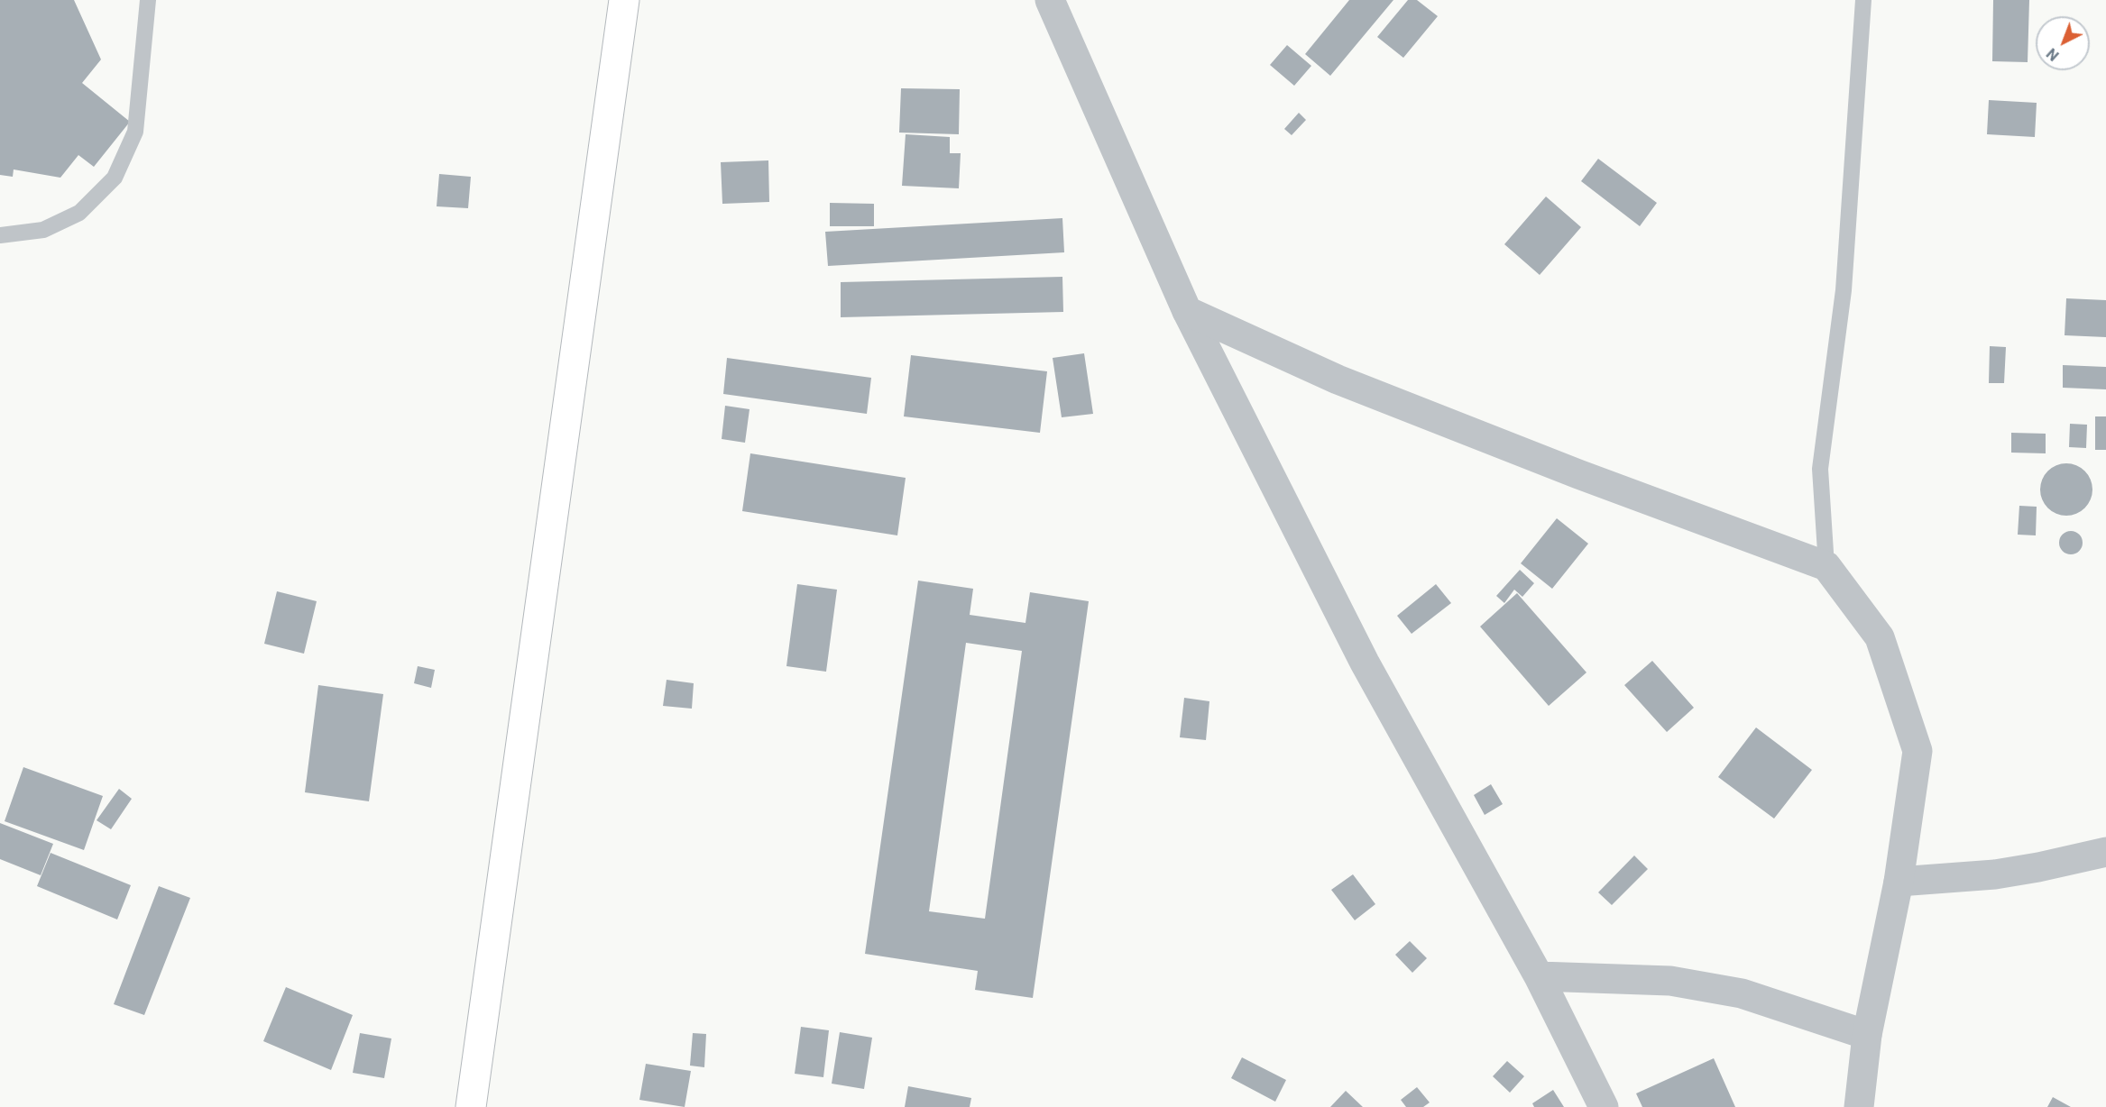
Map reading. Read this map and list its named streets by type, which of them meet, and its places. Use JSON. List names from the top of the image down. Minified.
{"north":"bottom left"}
